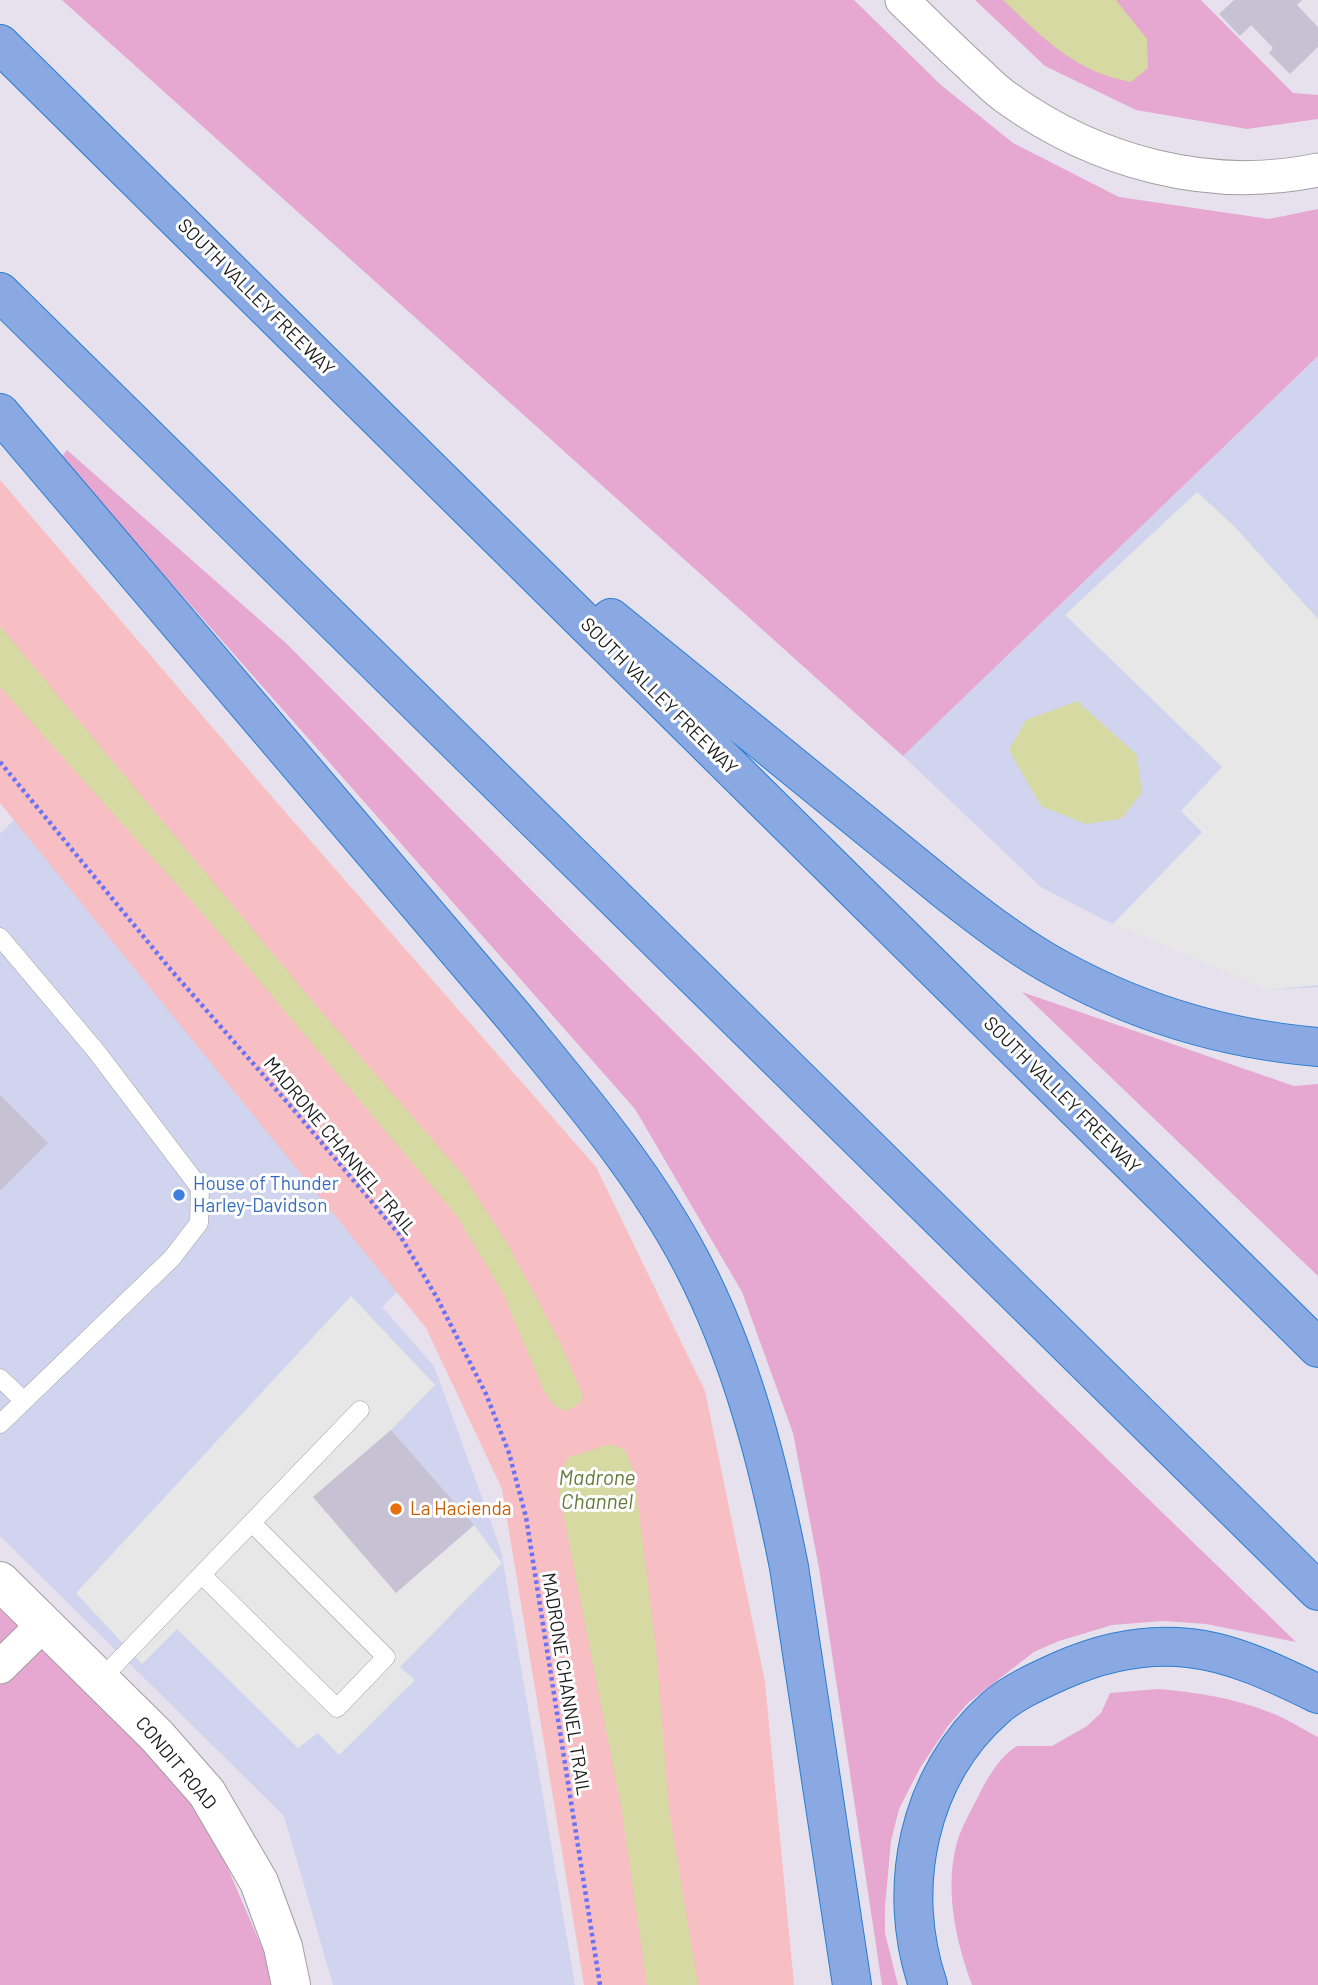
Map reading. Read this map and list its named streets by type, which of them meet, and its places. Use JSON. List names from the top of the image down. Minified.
{"streets":{"highway":["SOUTH VALLEY FREEWAY"],"street":["CONDIT ROAD"],"path":["MADRONE CHANNEL TRAIL"]},"water":["Madrone Channel"],"places":["House of Thunder Harley-Davidson","La Hacienda"]}
